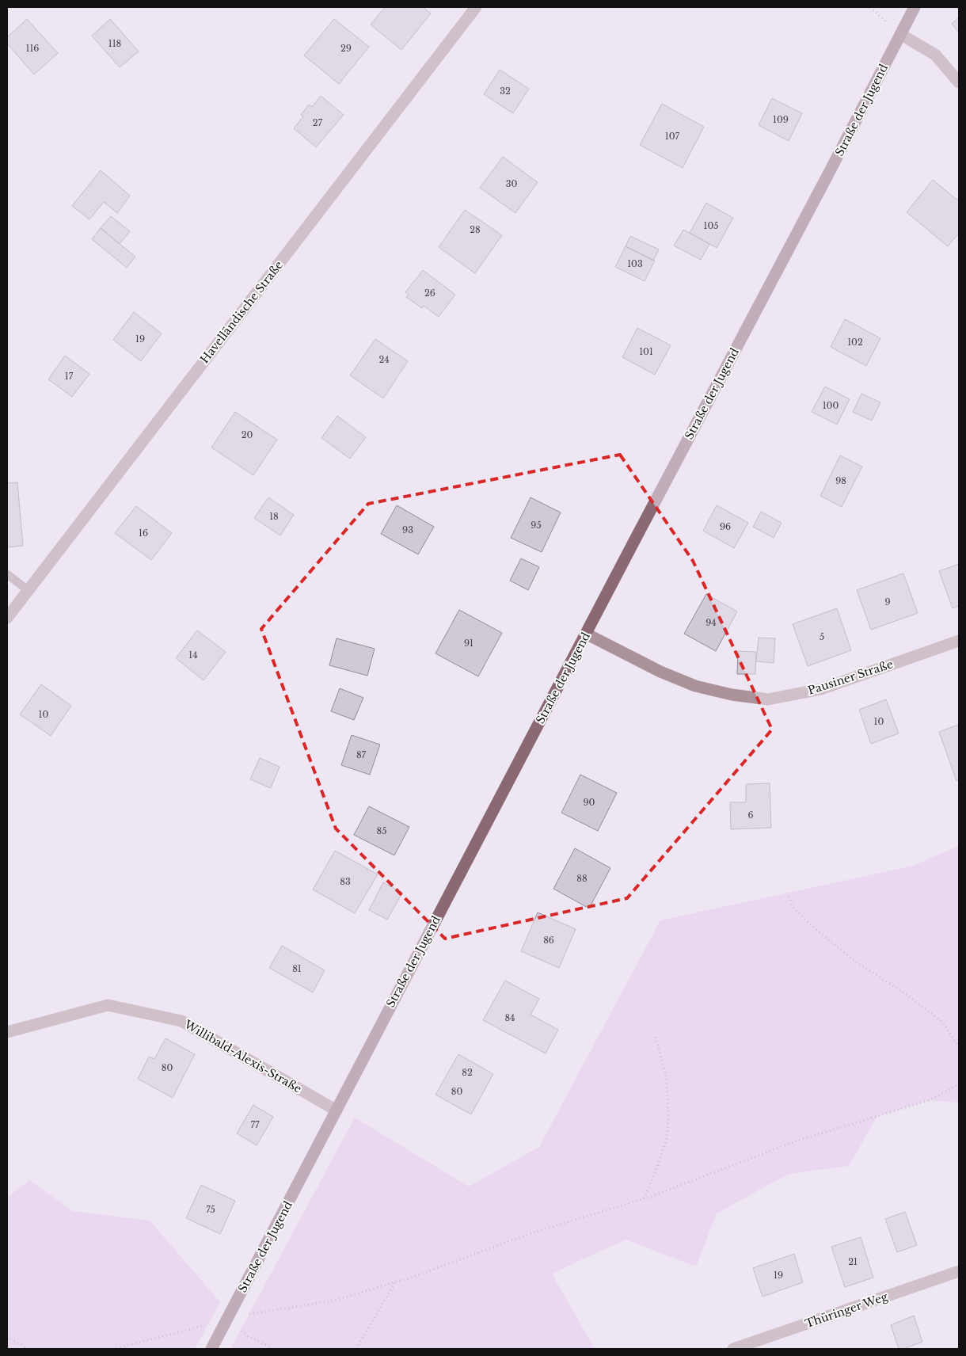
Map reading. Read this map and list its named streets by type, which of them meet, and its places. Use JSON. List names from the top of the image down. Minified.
{"streets":{"street":["Straße der Jugend","Havelländische Straße","Pausiner Straße","Willibald-Alexis-Straße","Thüringer Weg"]},"crossings":[["Straße der Jugend","Pausiner Straße"],["Straße der Jugend","Willibald-Alexis-Straße"]],"house_numbers":["118","116","29","32","109","27","107","30","105","28","103","26","19","102","101","24","17","100","20","98","18","95","96","93","16","9","94","5","91","14","10","10","87","90","6","85","88","83","86","81","84","80","82","80","77","75","21","19"]}
